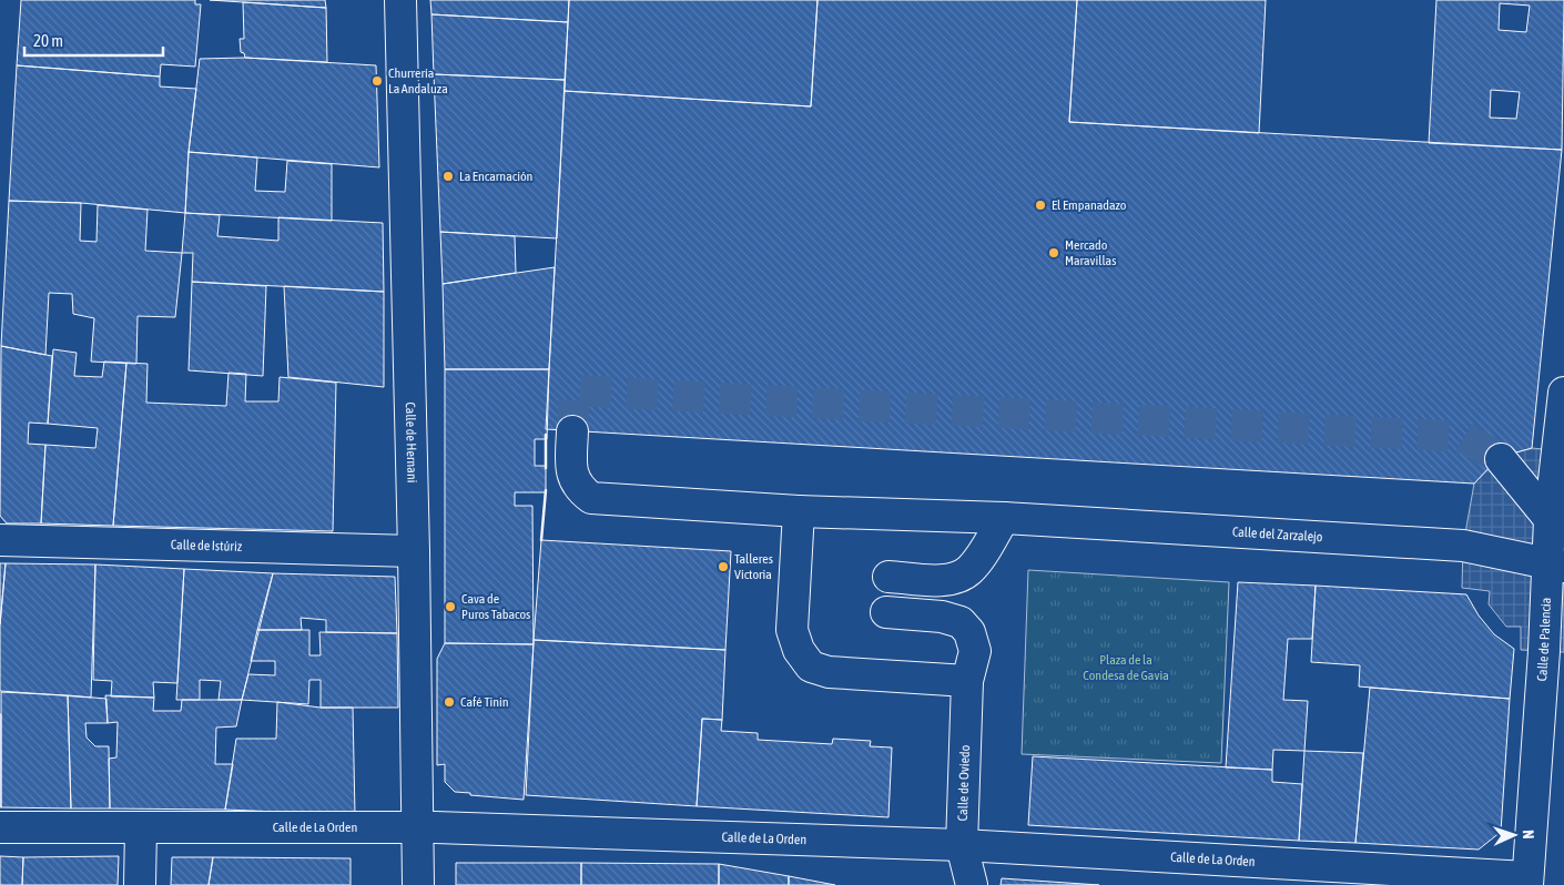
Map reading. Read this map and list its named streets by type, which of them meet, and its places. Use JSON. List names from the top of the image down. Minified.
{"streets":{"street":["Calle de Hernani","Calle del Zarzalejo","Calle de Istúriz","Calle de Palencia","Calle de Oviedo","Calle de La Orden"]},"crossings":[["Calle de Hernani","Calle de Istúriz"],["Calle de Hernani","Calle de La Orden"],["Calle del Zarzalejo","Calle de Palencia"],["Calle de Palencia","Calle de La Orden"],["Calle de Oviedo","Calle de La Orden"]],"parks":["Plaza de la Condesa de Gavia"],"places":["Churrería La Andaluza","La Encarnación","El Empanadazo","Mercado Maravillas","Talleres Victoria","Cava de Puros Tabacos","Café Tinin"],"scale_bar":"20 m","north":"right"}
